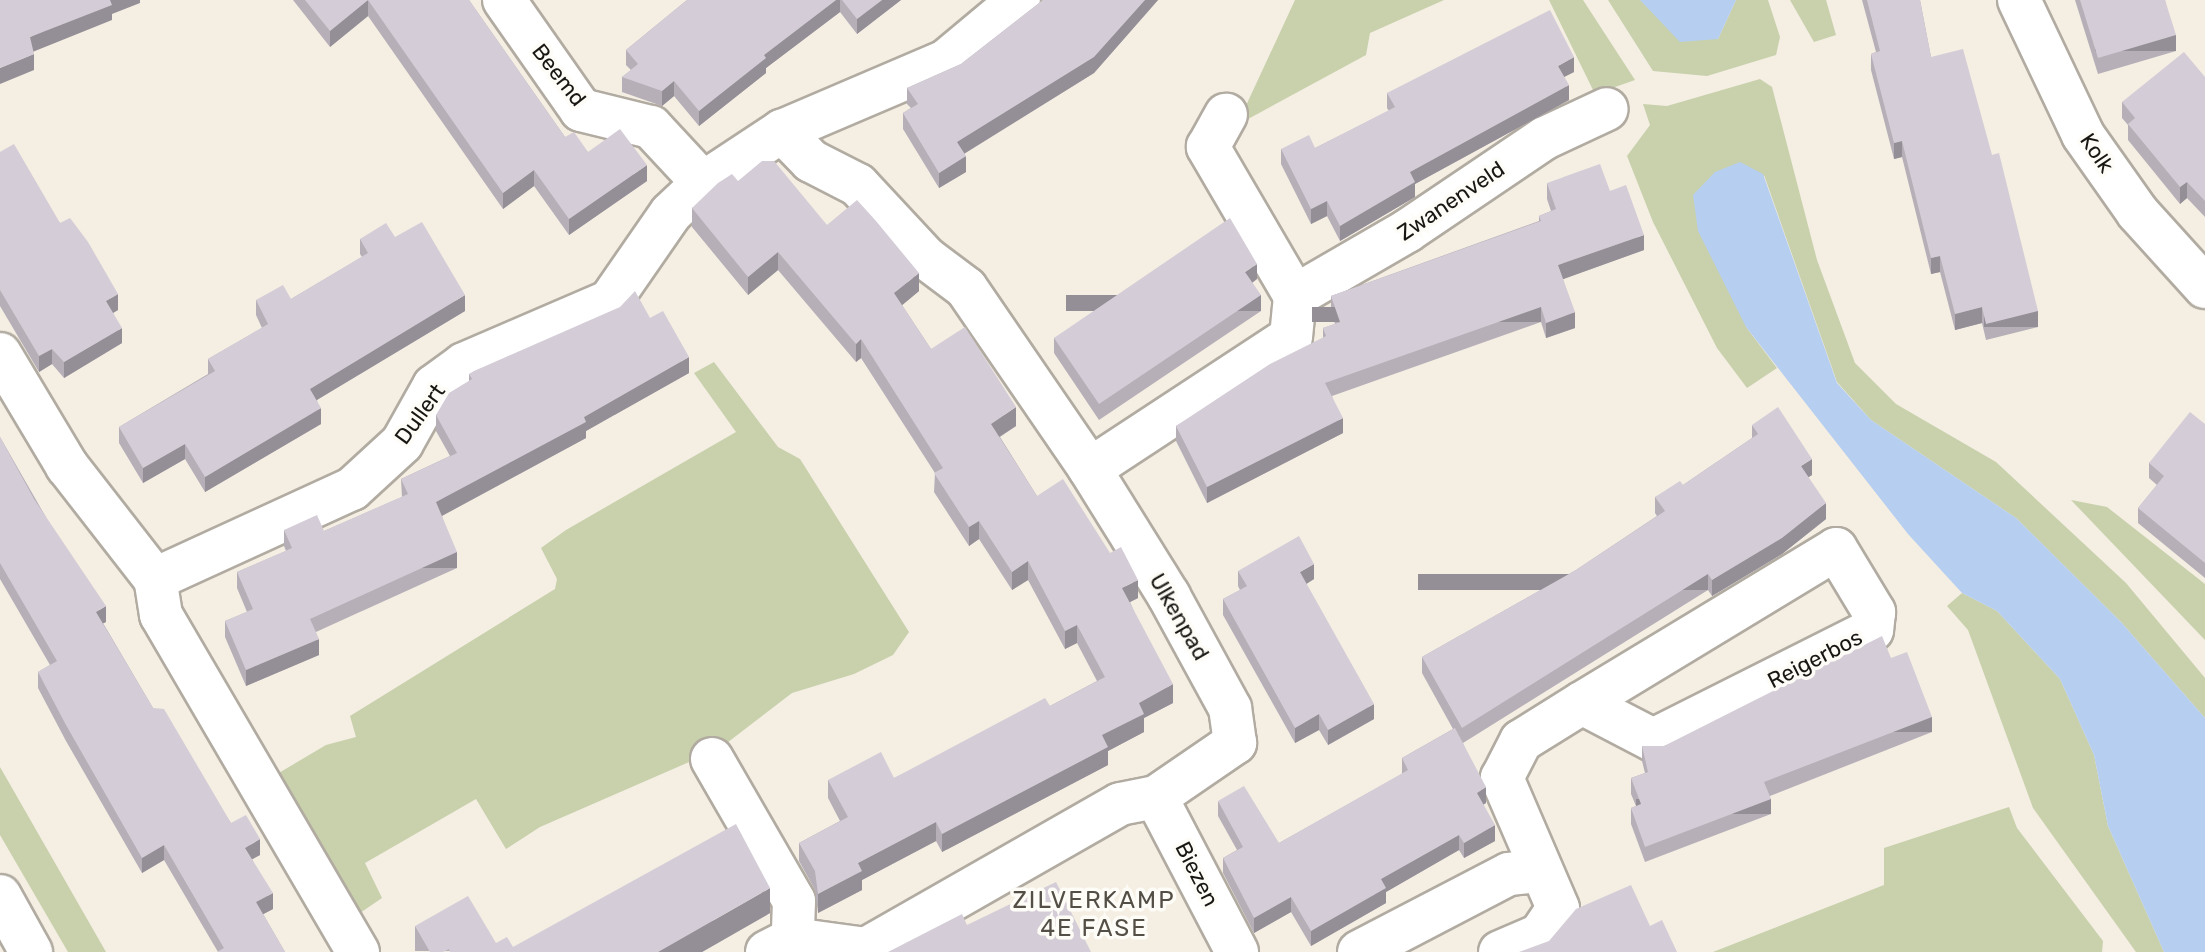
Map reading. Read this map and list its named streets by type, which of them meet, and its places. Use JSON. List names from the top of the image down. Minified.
{"streets":{"street":["Beemd","Kolk","Zwanenveld","Dullert","Ulkenpad","Reigerbos","Biezen"]},"crossings":[["Beemd","Dullert"],["Dullert","Ulkenpad"],["Ulkenpad","Biezen"]],"districts":["ZILVERKAMP 4E FASE"]}
